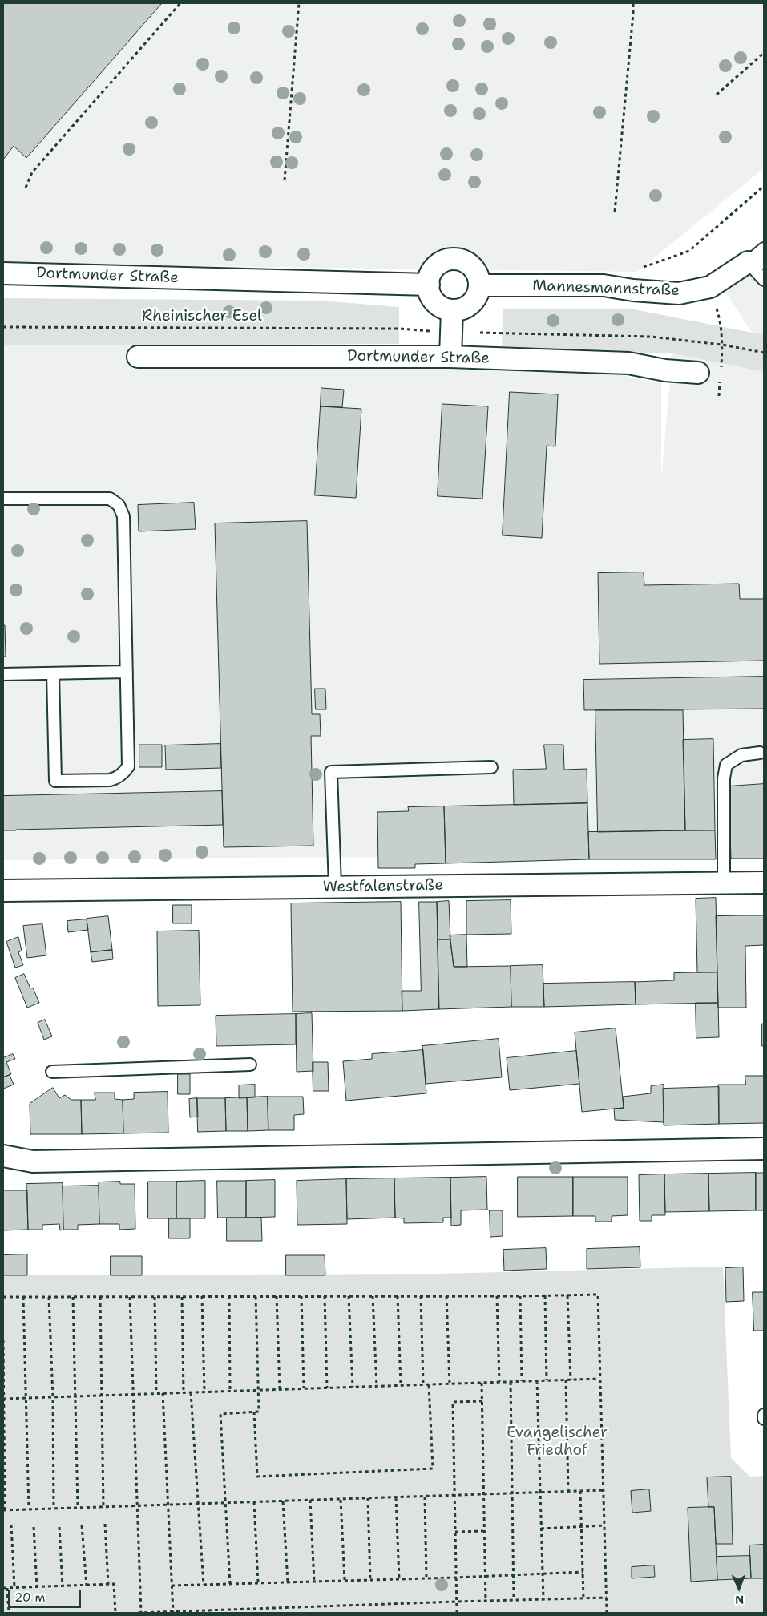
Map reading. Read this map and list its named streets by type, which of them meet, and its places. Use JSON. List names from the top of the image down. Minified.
{"streets":{"street":["Dortmunder Straße","Mannesmannstraße","Westfalenstraße"],"path":["Rheinischer Esel"]},"crossings":[["Dortmunder Straße","Mannesmannstraße"]],"parks":["Evangelischer Friedhof"],"scale_bar":"20 m","north":"bottom"}
